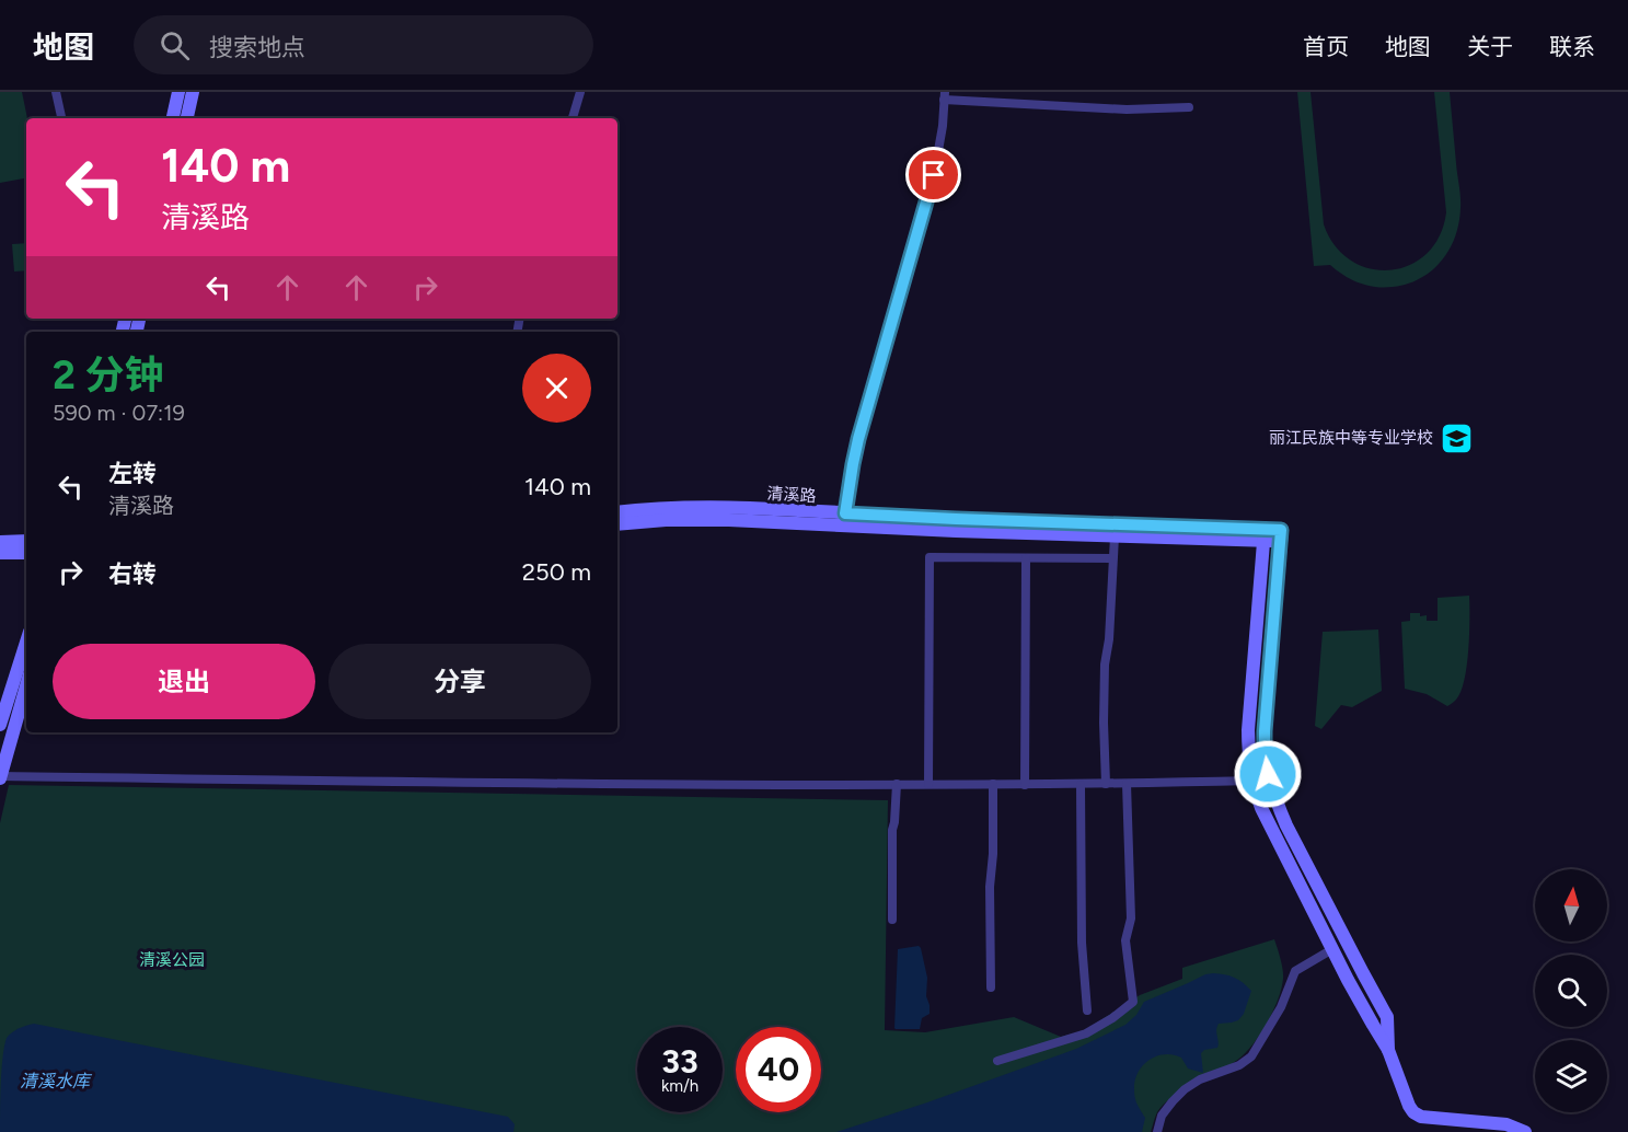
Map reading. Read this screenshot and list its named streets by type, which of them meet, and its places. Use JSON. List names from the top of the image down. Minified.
{"streets":{"street":["清溪路"]},"water":["清溪水库"],"parks":["清溪公园"],"places":{"school or university":["丽江民族中等专业学校"]},"north":"top","page":{"header":"地图","search":"搜索地点","nav":["首页","地图","关于","联系"],"turn":["140 m","清溪路"],"heading":["2 分钟","590 m · 07:19"],"list":[{"name":"左转","note":"清溪路","value":"140 m"},{"name":"右转","value":"250 m"}],"buttons":["退出","分享"],"speed":"33 km/h","limit":"40"}}
